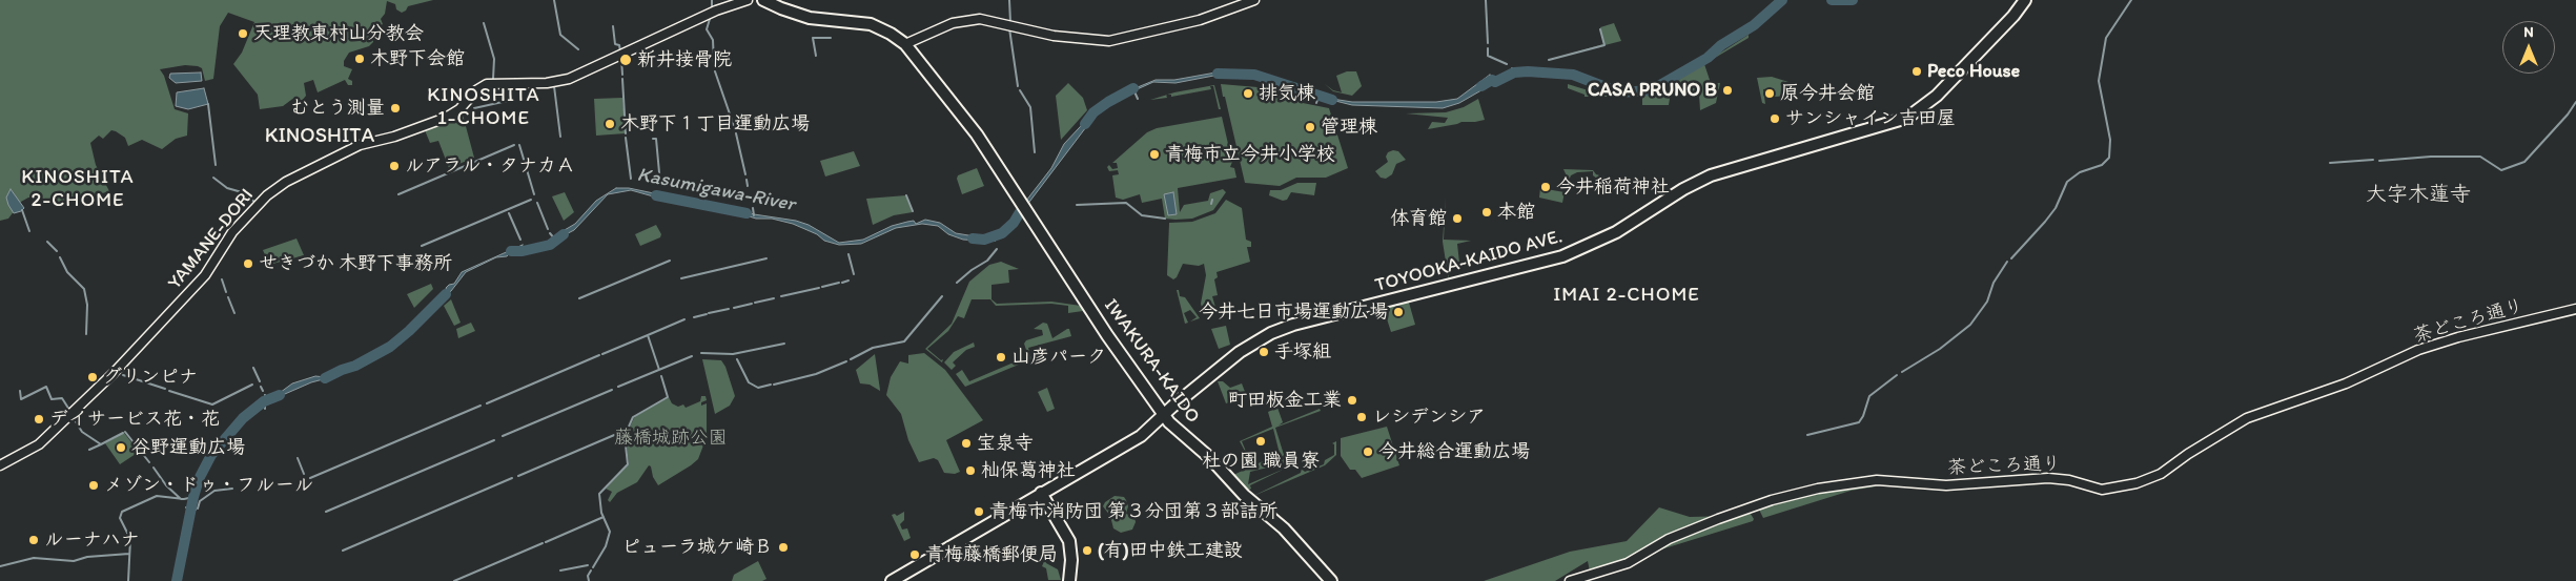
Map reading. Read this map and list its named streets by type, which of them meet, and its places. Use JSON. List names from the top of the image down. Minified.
{"streets":{"main road":["TOYOOKA-KAIDO AVE.","IWAKURA-KAIDO"],"street":["YAMANE-DORI","茶どころ通り"]},"crossings":[["TOYOOKA-KAIDO AVE.","IWAKURA-KAIDO"]],"districts":["KINOSHITA 1-CHOME","KINOSHITA","KINOSHITA 2-CHOME","大字木蓮寺","IMAI 2-CHOME"],"water":["Kasumigawa-River"],"parks":["藤橋城跡公園"],"places":["天理教東村山分教会","木野下会館","新井接骨院","Peco House","CASA PRUNO B","排気棟","原今井会館","むとう測量","サンシャイン吉田屋","木野下１丁目運動広場","管理棟","青梅市立今井小学校","ルアラル・タナカＡ","今井稲荷神社","本館","体育館","せきづか 木野下事務所","今井七日市場運動広場","手塚組","山彦パーク","グリンピナ","町田板金工業","レシデンシア","デイサービス花・花","杜の園 職員寮","宝泉寺","谷野運動広場","今井総合運動広場","杣保葛神社","メゾン・ドゥ・フルール","青梅市消防団 第３分団第３部詰所","ルーナハナ","ピューラ城ケ崎Ｂ","(有)田中鉄工建設","青梅藤橋郵便局"],"north":"top"}
